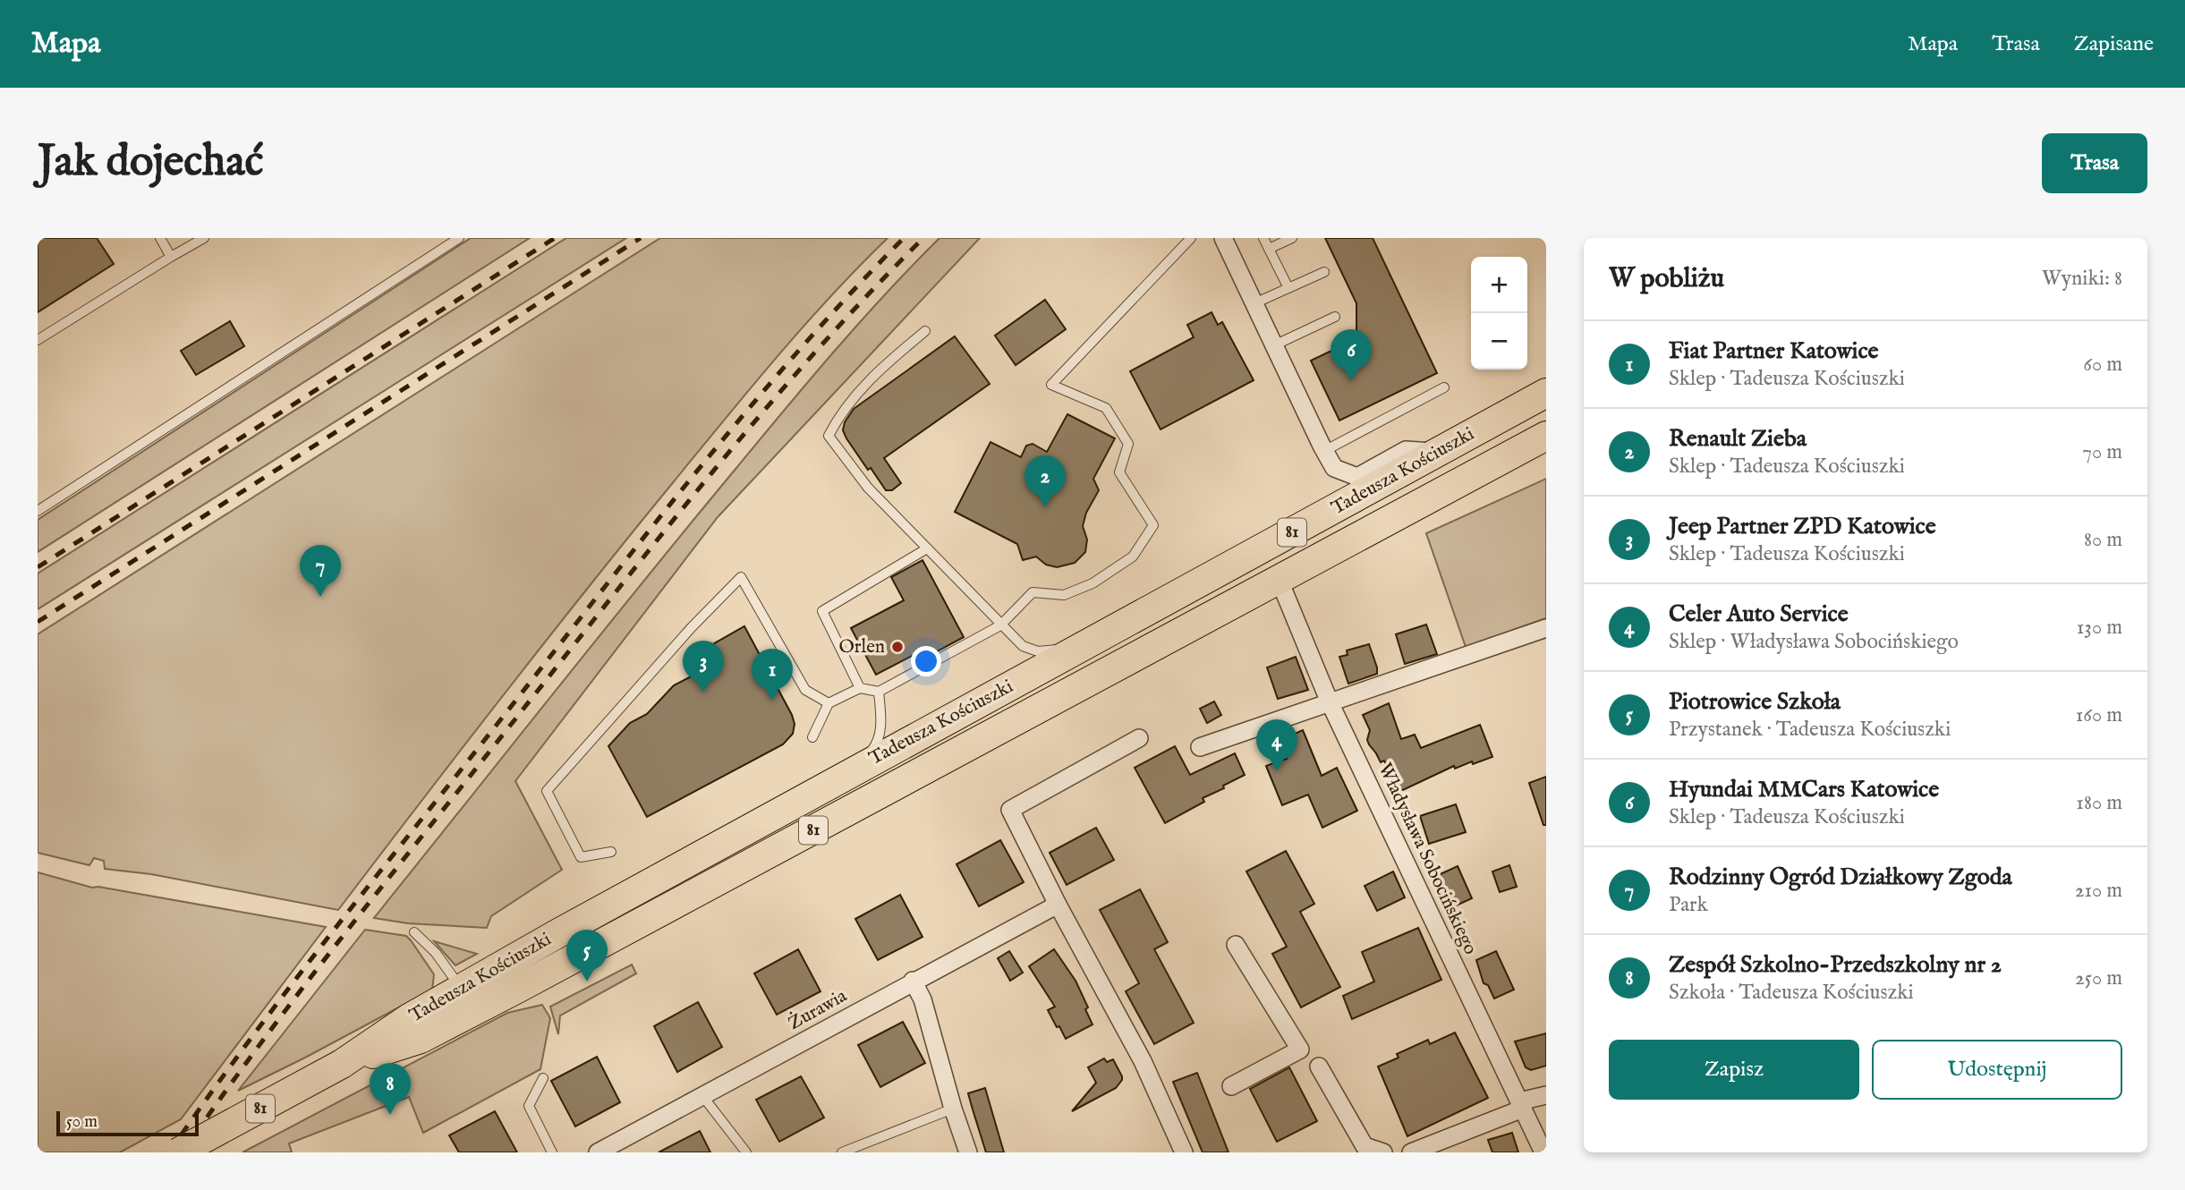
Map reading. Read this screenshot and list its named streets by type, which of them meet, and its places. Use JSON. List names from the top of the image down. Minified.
{"streets":{"main road":["Tadeusza Kościuszki","81"],"street":["Władysława Sobocińskiego","Żurawia"]},"crossings":[["Tadeusza Kościuszki","Władysława Sobocińskiego"]],"places":["Orlen"],"scale_bar":"50 m","page":{"header":"Mapa","nav":["Mapa","Trasa","Zapisane"],"buttons":["Trasa",["Zapisz","Udostępnij"]],"title":"Jak dojechać","heading":["W pobliżu","Wyniki: 8"],"map_buttons":["+","−"],"list":[{"mark":"1","name":"Fiat Partner Katowice","note":"Sklep · Tadeusza Kościuszki","value":"60 m"},{"mark":"2","name":"Renault Zieba","note":"Sklep · Tadeusza Kościuszki","value":"70 m"},{"mark":"3","name":"Jeep Partner ZPD Katowice","note":"Sklep · Tadeusza Kościuszki","value":"80 m"},{"mark":"4","name":"Celer Auto Service","note":"Sklep · Władysława Sobocińskiego","value":"130 m"},{"mark":"5","name":"Piotrowice Szkoła","note":"Przystanek · Tadeusza Kościuszki","value":"160 m"},{"mark":"6","name":"Hyundai MMCars Katowice","note":"Sklep · Tadeusza Kościuszki","value":"180 m"},{"mark":"7","name":"Rodzinny Ogród Działkowy Zgoda","note":"Park","value":"210 m"},{"mark":"8","name":"Zespół Szkolno-Przedszkolny nr 2","note":"Szkoła · Tadeusza Kościuszki","value":"250 m"}],"pins":["6","2","7","3","1","4","5","8"],"scale":"50 m"}}
